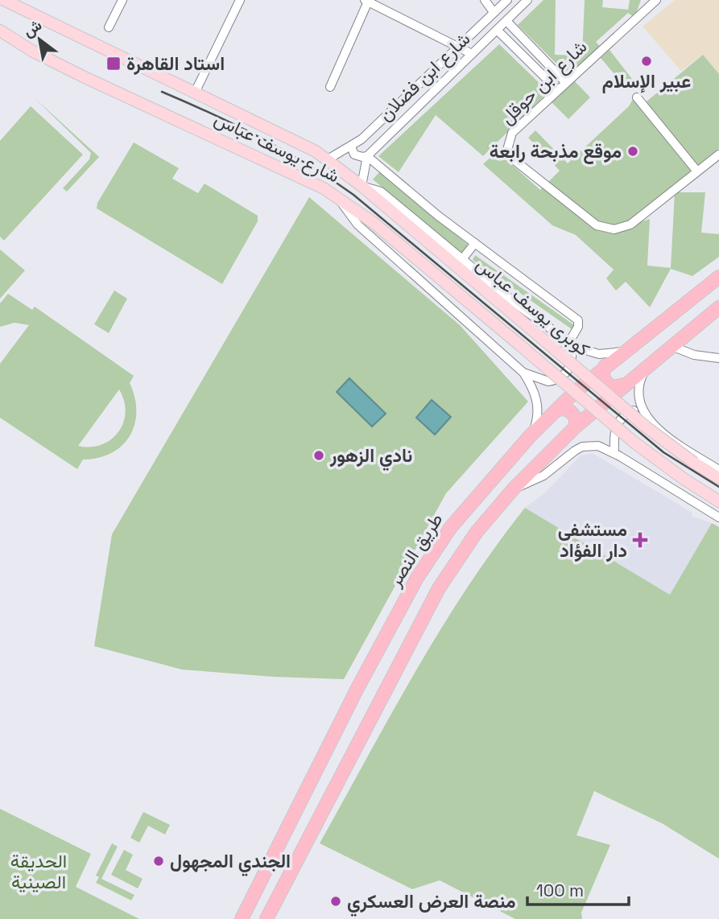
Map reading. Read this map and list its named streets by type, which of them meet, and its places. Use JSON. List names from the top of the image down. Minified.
{"streets":{"highway":["طريق النصر"],"main road":["شارع يوسف عباس","كوبرى يوسف عباس"],"street":["شارع ابن فضلان","شارع ابن حوقل"]},"crossings":[["شارع ابن فضلان","شارع يوسف عباس"],["شارع ابن فضلان","كوبرى يوسف عباس"],["شارع يوسف عباس","كوبرى يوسف عباس"],["شارع يوسف عباس","طريق النصر"]],"parks":["الحديقة الصينية"],"places":{"other":["عبير الإسلام","موقع مذبحة رابعة","نادي الزهور","الجندي المجهول","منصة العرض العسكري"],"transit":["استاد القاهرة"],"health":["مستشفى دار الفؤاد"]},"scale_bar":"100 m","north":"top left"}
